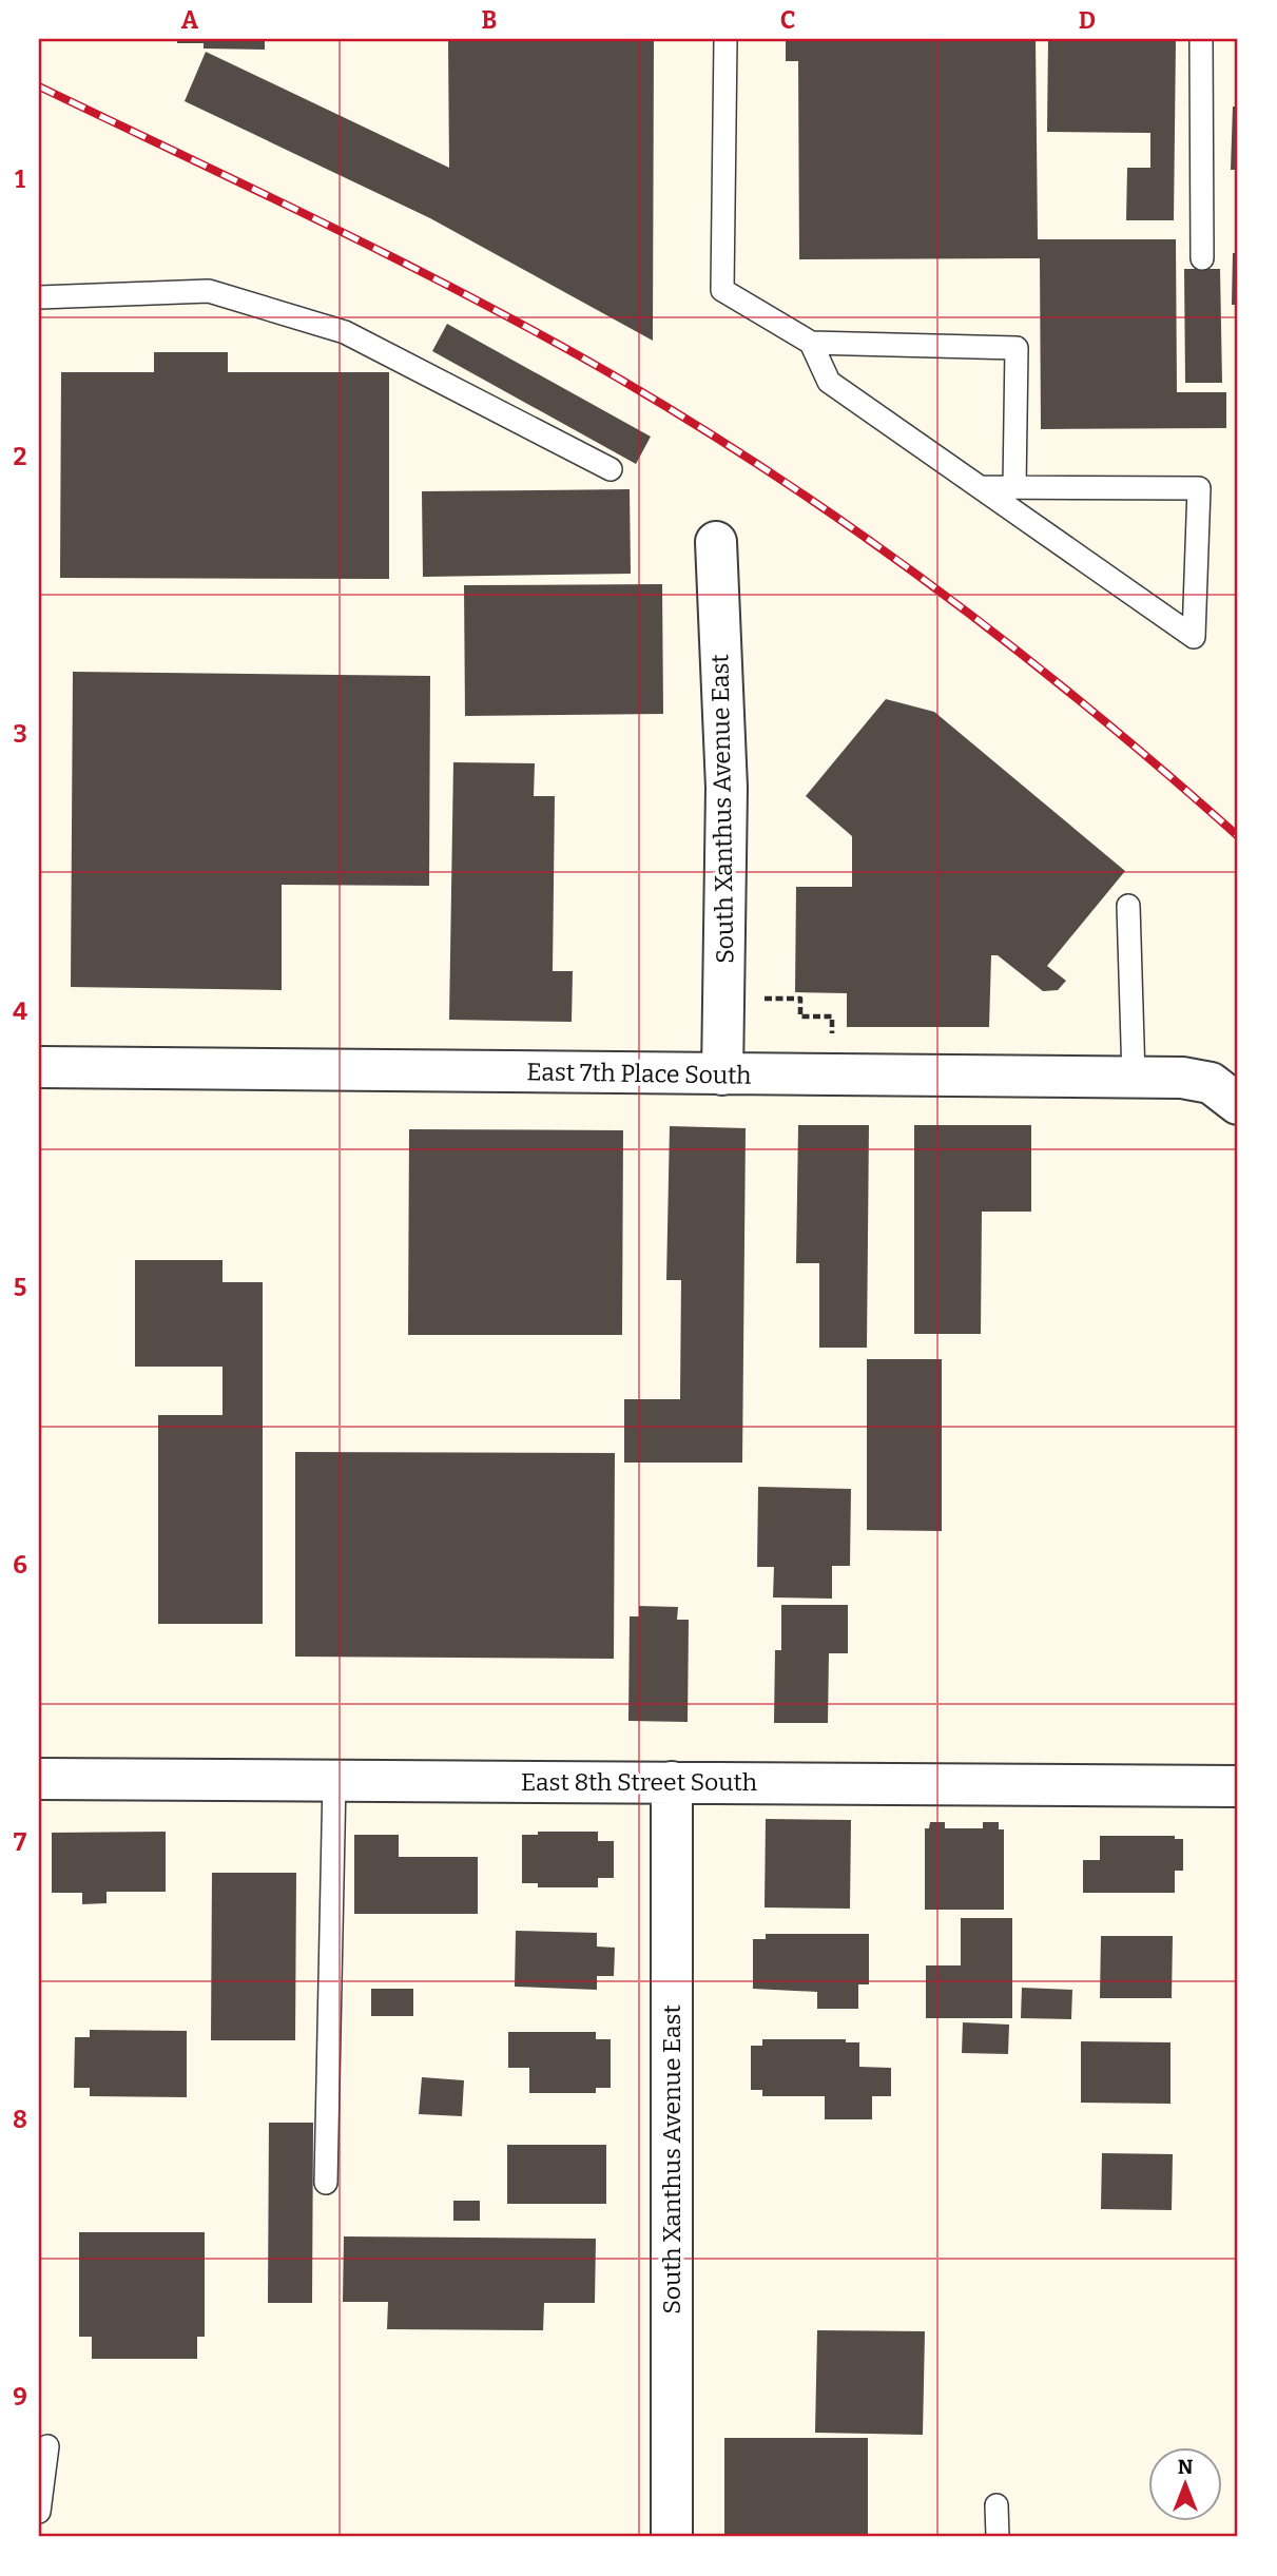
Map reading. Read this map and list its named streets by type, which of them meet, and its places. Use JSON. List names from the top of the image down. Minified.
{"streets":{"street":["South Xanthus Avenue East","East 7th Place South","East 8th Street South"]},"crossings":[["South Xanthus Avenue East","East 7th Place South"],["South Xanthus Avenue East","East 8th Street South"]],"north":"top","grid":{"columns":["A","B","C","D"],"rows":["1","2","3","4","5","6","7","8","9"]}}
